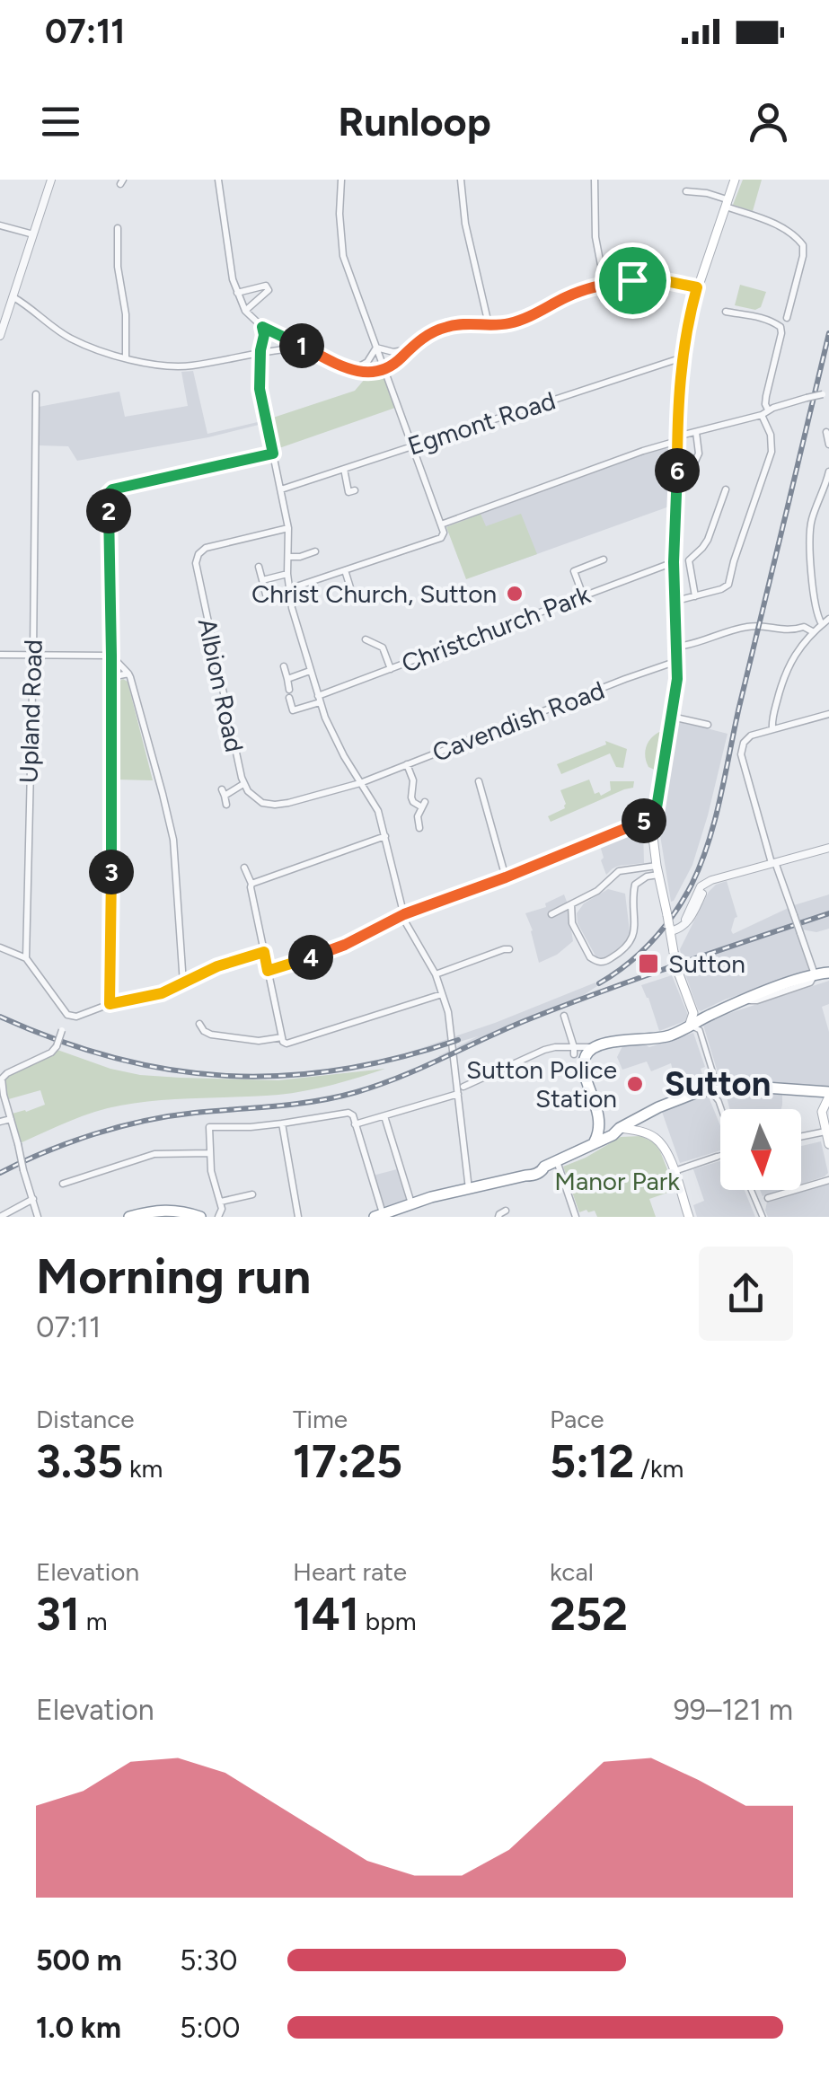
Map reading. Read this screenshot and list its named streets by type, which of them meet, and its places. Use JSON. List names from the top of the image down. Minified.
{"streets":{"street":["Egmont Road","Christchurch Park","Albion Road","Upland Road","Cavendish Road"]},"crossings":[["Albion Road","Cavendish Road"]],"districts":["Sutton"],"parks":["Manor Park"],"places":{"other":["Christ Church, Sutton","Sutton Police Station"],"transit":["Sutton"]},"north":"bottom","page":{"status":"07:11","header":"Runloop","pins":["1","6","2","5","3","4"],"heading":["Morning run","07:11"],"stats":[["Distance","3.35 km"],["Time","17:25"],["Pace","5:12 /km"],["Elevation","31 m"],["Heart rate","141 bpm"],["kcal","252"]],"chart":["Elevation","99–121 m"],"list":[{"name":"500 m","note":"5:30"},{"name":"1.0 km","note":"5:00"}]}}
